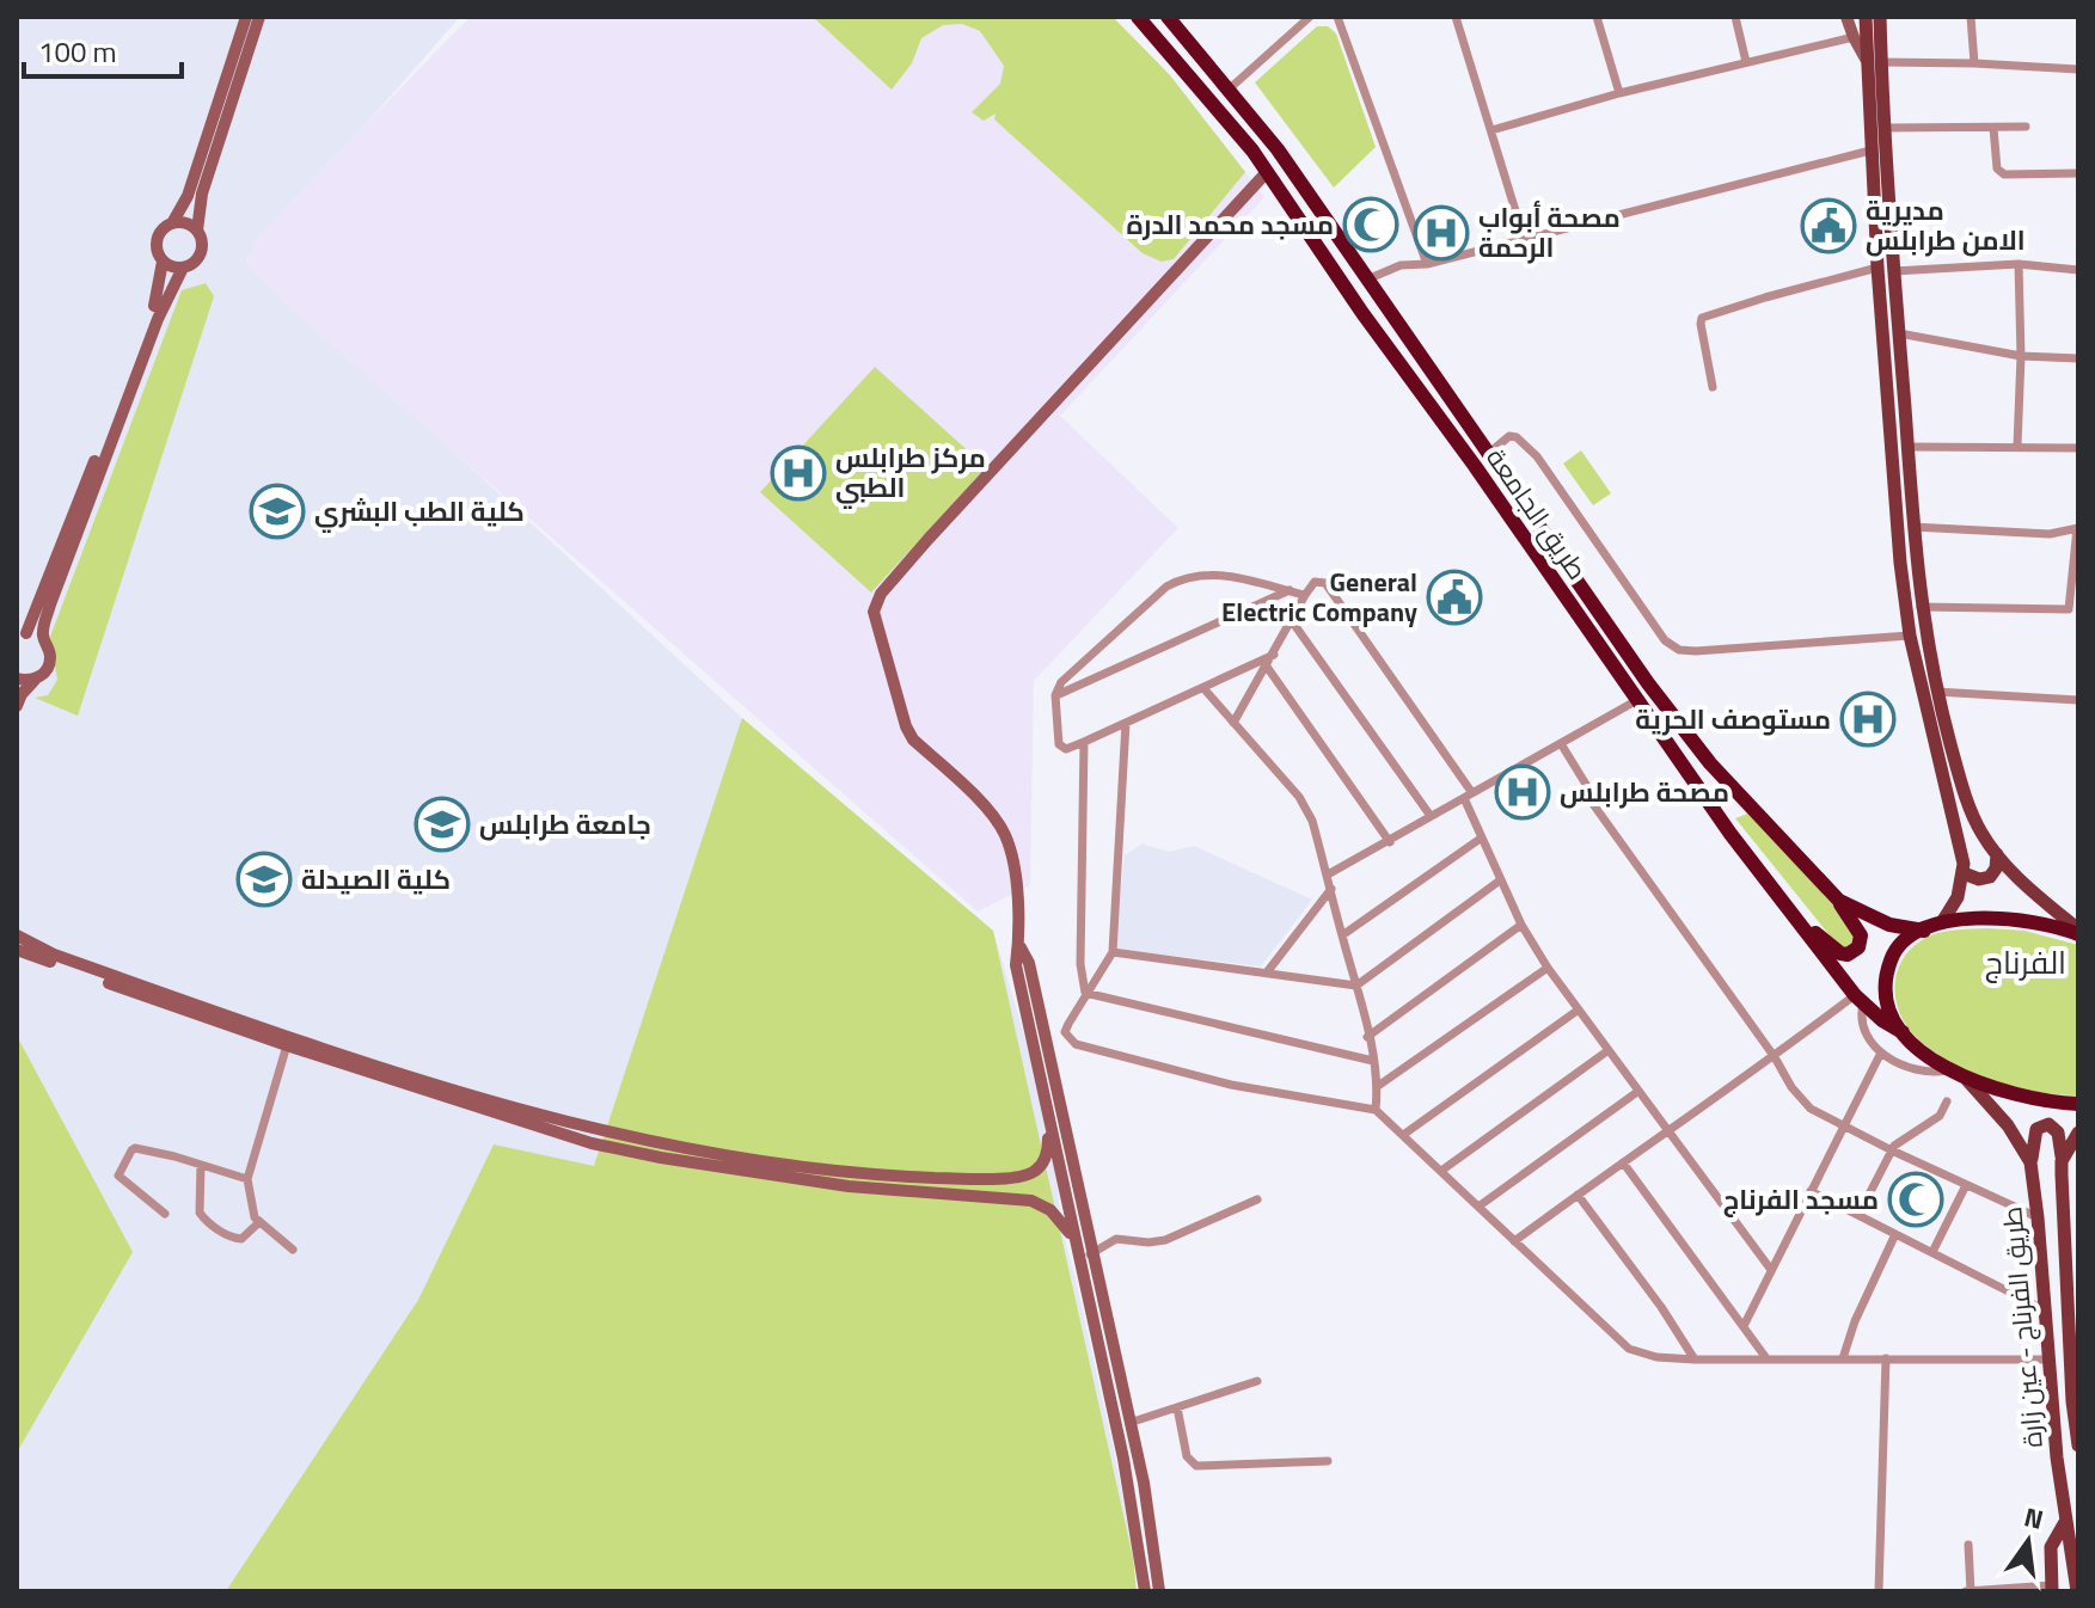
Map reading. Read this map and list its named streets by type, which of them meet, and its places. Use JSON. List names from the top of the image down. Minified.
{"streets":{"highway":["طريق الجامعة"],"main road":["طريق الفرناج - عين زارة"]},"crossings":[["طريق الجامعة","طريق الفرناج - عين زارة"]],"districts":["الفرناج"],"places":{"mosque":["مسجد محمد الدرة","مسجد الفرناج"],"public building":["مديرية الامن طرابلس","General Electric Company"],"hospital":["مصحة أبواب الرحمة","مركز طرابلس الطبي","مستوصف الحرية","مصحة طرابلس"],"school or university":["كلية الطب البشري","جامعة طرابلس","كلية الصيدلة"]},"scale_bar":"100 m","north":"top"}
